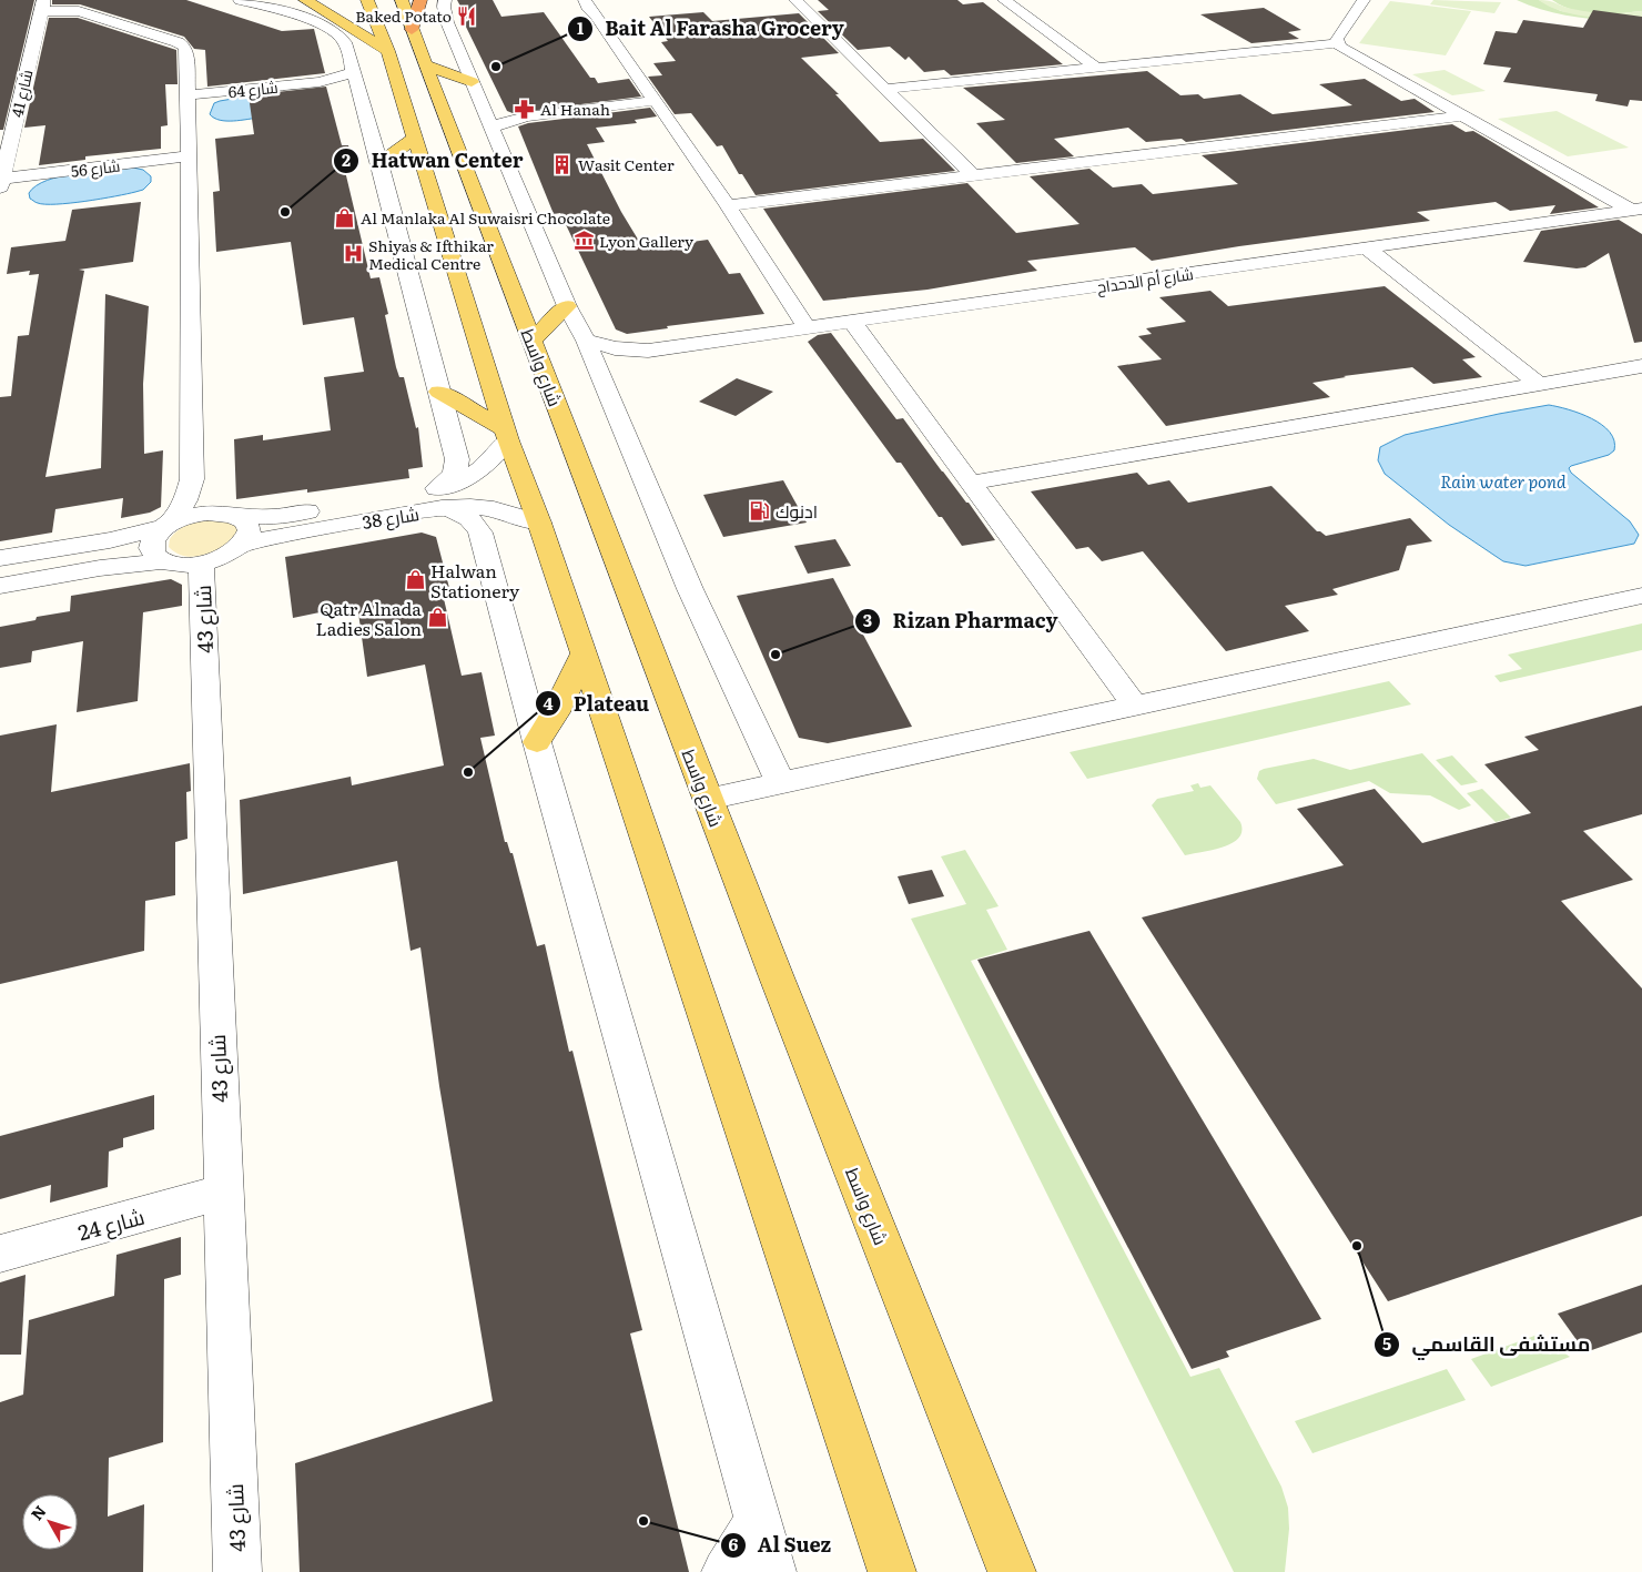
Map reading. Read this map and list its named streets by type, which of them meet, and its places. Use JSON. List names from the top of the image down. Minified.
{"streets":{"main road":["شارع واسط"],"street":["شارع 64","شارع 41","شارع 56","شارع أم الدحداح","شارع 38","شارع 43","شارع 24"]},"crossings":[["شارع 41","شارع 56"],["شارع 38","شارع 43"],["شارع 43","شارع 24"]],"water":["Rain water pond"],"places":{"restaurant":["Baked Potato"],"other":["Bait Al Farasha Grocery","Hatwan Center","Rizan Pharmacy","Plateau","مستشفى القاسمي","Al Suez"],"pharmacy":["Al Hanah"],"building":["Wasit Center"],"shop":["Al Manlaka Al Suwaisri Chocolate","Halwan Stationery","Qatr Alnada Ladies Salon"],"museum":["Lyon Gallery"],"hospital":["Shiyas & Ifthikar Medical Centre"],"fuel station":["ادنوك"]},"north":"top left"}
